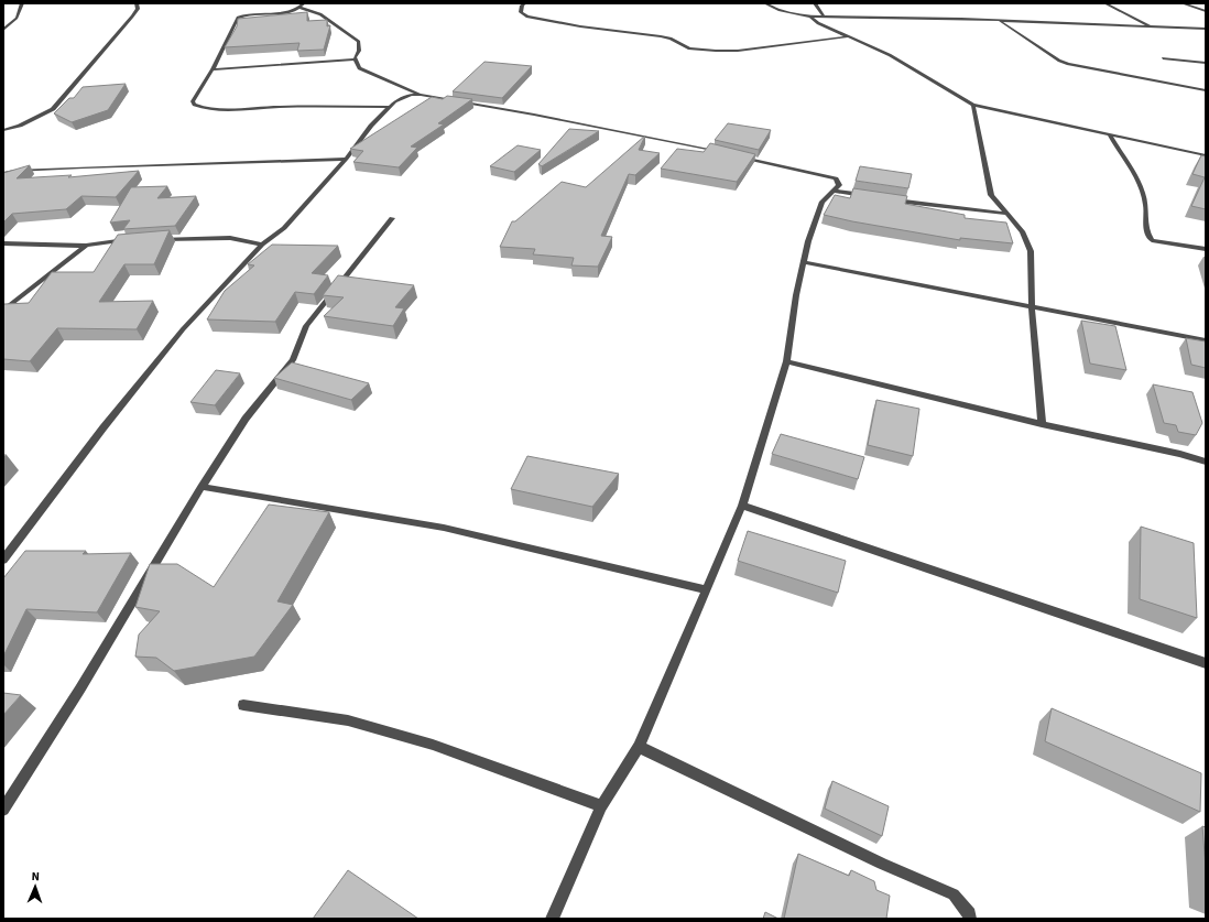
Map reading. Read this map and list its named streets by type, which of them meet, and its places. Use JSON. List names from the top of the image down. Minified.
{"north":"top"}
